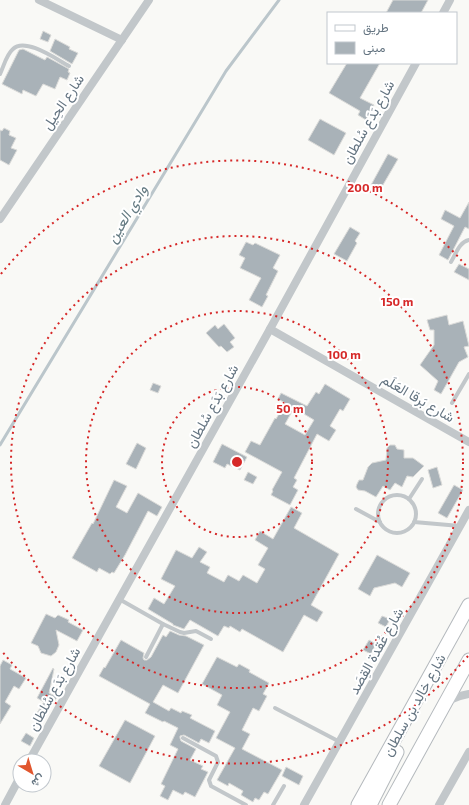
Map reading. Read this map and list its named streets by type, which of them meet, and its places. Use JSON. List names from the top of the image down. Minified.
{"streets":{"main road":["شارع خالِد بن سلطان"],"street":["شارع الحِيل","شارع بَدَع سُلطان","شارع بَرقا العَلَم","شارع عُقدة القِصَد"]},"crossings":[["شارع بَدَع سُلطان","شارع بَرقا العَلَم"]],"water":["وادي العين"],"legend":["طريق","مبنى"],"north":"bottom right","rings":["200 m","150 m","100 m","50 m"]}
